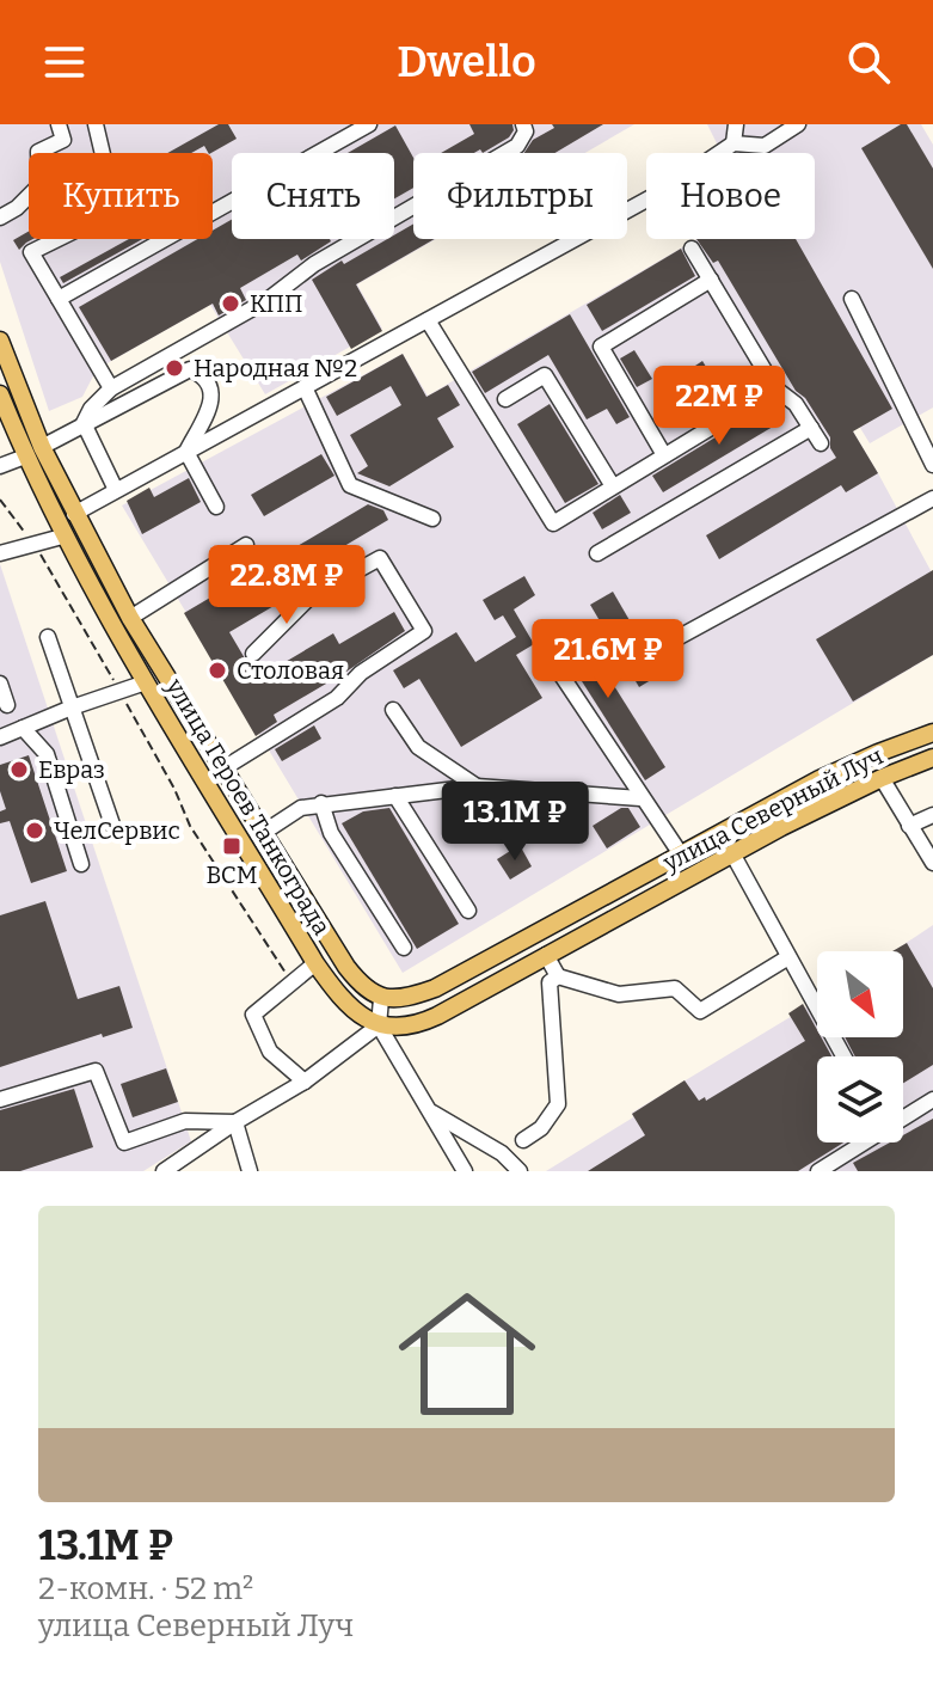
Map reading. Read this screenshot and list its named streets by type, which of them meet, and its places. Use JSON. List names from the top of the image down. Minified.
{"streets":{"main road":["улица Героев Танкограда","улица Северный Луч"]},"crossings":[["улица Героев Танкограда","улица Северный Луч"]],"places":{"other":["КПП","Народная №2","Столовая","Евраз","ЧелСервис"],"transit":["ВСМ"]},"north":"bottom right","page":{"header":"Dwello","chip":["Купить","Снять","Фильтры","Новое"],"price":["22M ₽","22.8M ₽","21.6M ₽","13.1M ₽"],"list":[{"name":"13.1M ₽","note":"2-комн. · 52 m² · улица Северный Луч"}]}}
